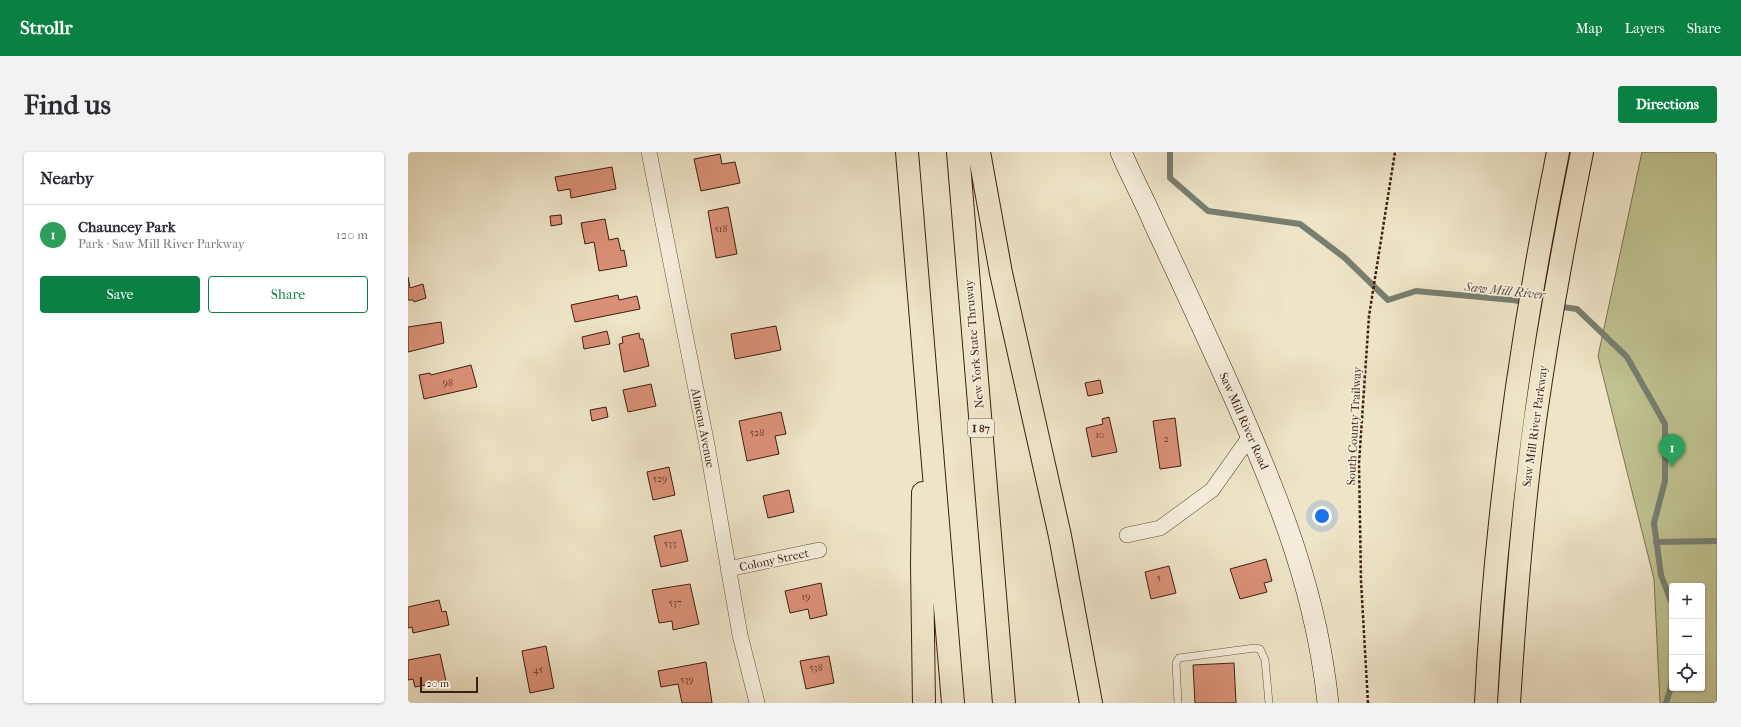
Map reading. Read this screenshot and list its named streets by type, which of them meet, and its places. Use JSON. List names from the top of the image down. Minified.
{"streets":{"highway":["New York State Thruway","Saw Mill River Parkway","I 87"],"main road":["Saw Mill River Road"],"street":["Almena Avenue","Colony Street"],"path":["South County Trailway"]},"crossings":[["Almena Avenue","Colony Street"]],"water":["Saw Mill River"],"house_numbers":["518","98","528","10","2","529","533","5","19","537","538","45","539"],"scale_bar":"20 m","page":{"header":"Strollr","nav":["Map","Layers","Share"],"buttons":["Directions",["Save","Share"]],"title":"Find us","heading":"Nearby","list":[{"mark":"1","name":"Chauncey Park","note":"Park · Saw Mill River Parkway","value":"120 m"}],"pins":"1","map_buttons":["+","−"],"scale":"20 m"}}
